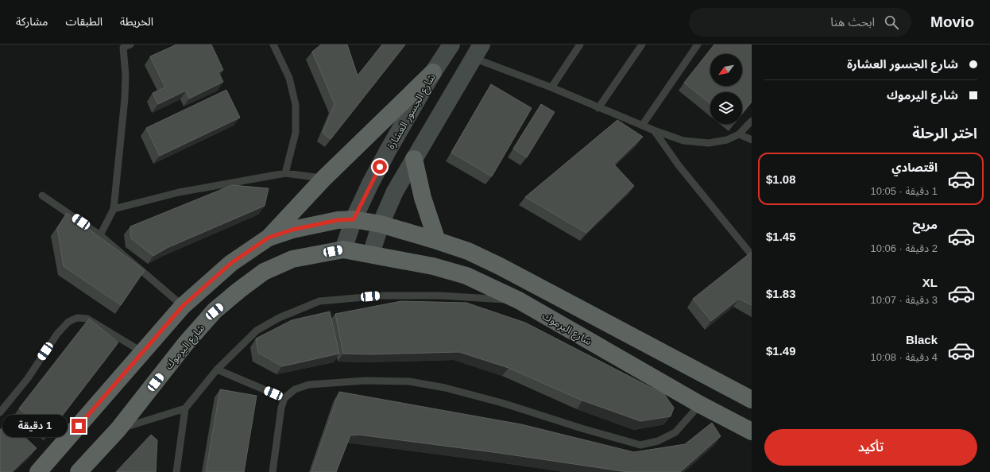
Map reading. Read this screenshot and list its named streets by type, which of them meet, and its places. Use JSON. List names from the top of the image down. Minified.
{"streets":{"highway":["شارع اليرموك"],"main road":["شارع الجسور العشارة"]},"crossings":[["شارع الجسور العشارة","شارع اليرموك"]],"north":"bottom left","page":{"header":"Movio","search":"ابحث هنا","nav":["الخريطة","الطبقات","مشاركة"],"banner":["شارع الجسور العشارة","شارع اليرموك"],"heading":"اختر الرحلة","list":[{"name":"اقتصادي","note":"1 دقيقة · 10:05","value":"$1.08"},{"name":"مريح","note":"2 دقيقة · 10:06","value":"$1.45"},{"name":"XL","note":"3 دقيقة · 10:07","value":"$1.83"},{"name":"Black","note":"4 دقيقة · 10:08","value":"$1.49"}],"bubble":"1 دقيقة","buttons":"تأكيد"}}
